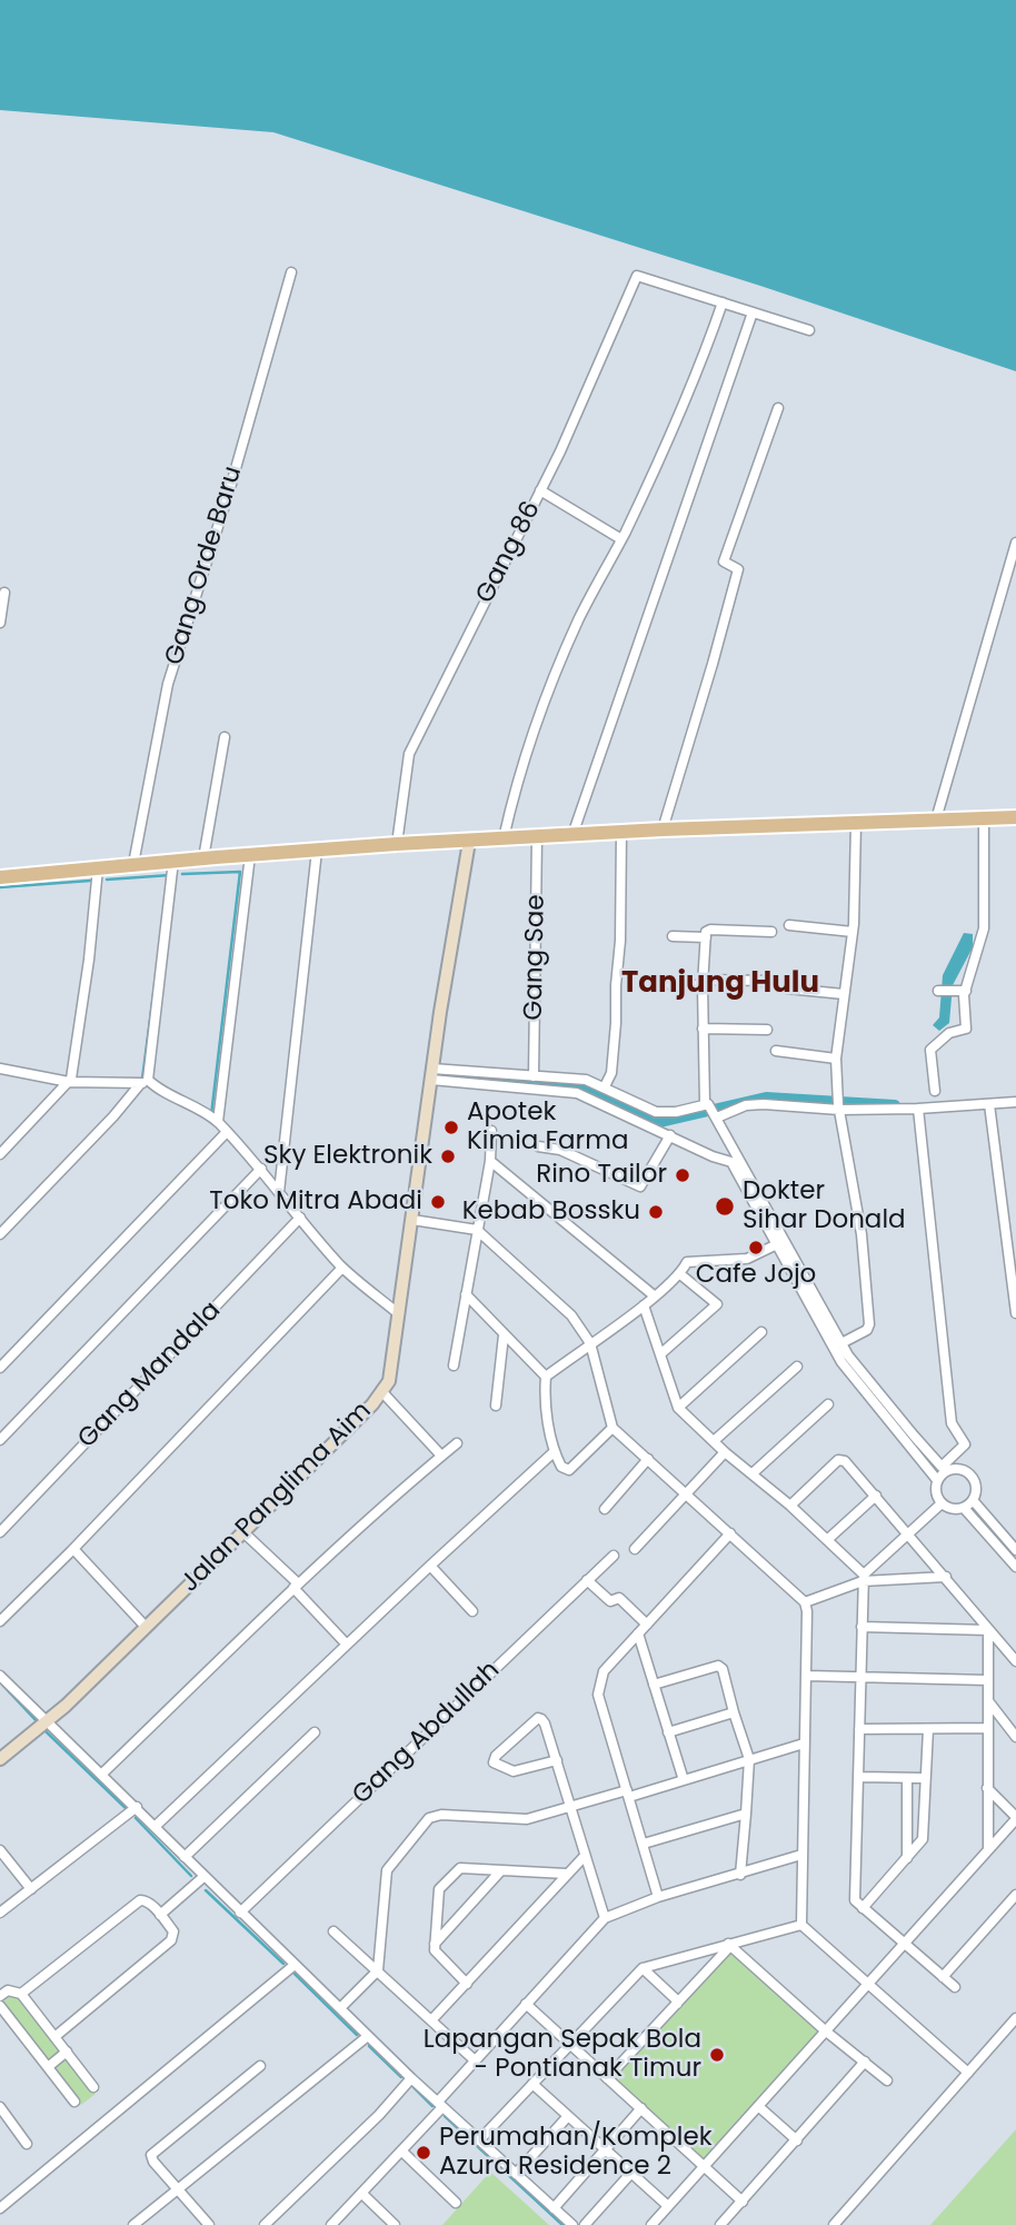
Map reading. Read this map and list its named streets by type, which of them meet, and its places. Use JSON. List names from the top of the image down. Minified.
{"streets":{"street":["Gang 86","Gang Orde Baru","Gang Sae","Gang Mandala","Jalan Panglima Aim","Gang Abdullah"]},"districts":["Tanjung Hulu"],"places":["Apotek Kimia Farma","Sky Elektronik","Rino Tailor","Toko Mitra Abadi","Dokter Sihar Donald","Kebab Bossku","Cafe Jojo","Lapangan Sepak Bola - Pontianak Timur","Perumahan/Komplek Azura Residence 2"]}
